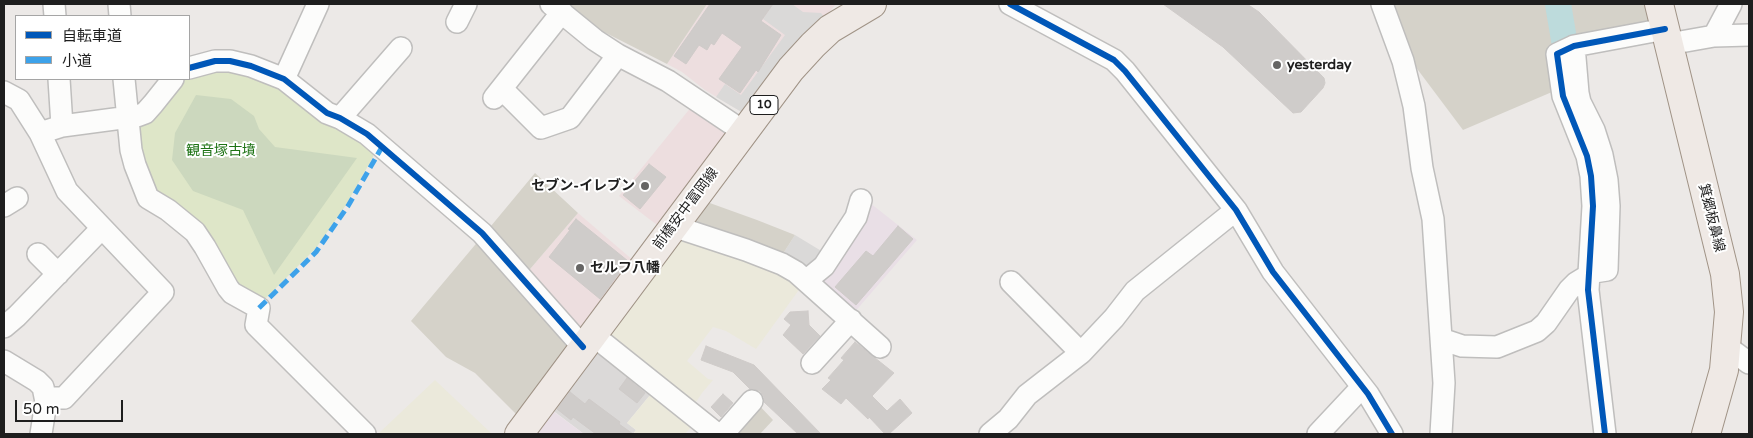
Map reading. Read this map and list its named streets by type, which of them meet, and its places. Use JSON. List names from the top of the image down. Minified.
{"streets":{"main road":["10","前橋安中富岡線","箕郷板鼻線"]},"parks":["観音塚古墳"],"places":["yesterday","セブン-イレブン","セルフ八幡"],"legend":["自転車道","小道"],"scale_bar":"50 m"}
